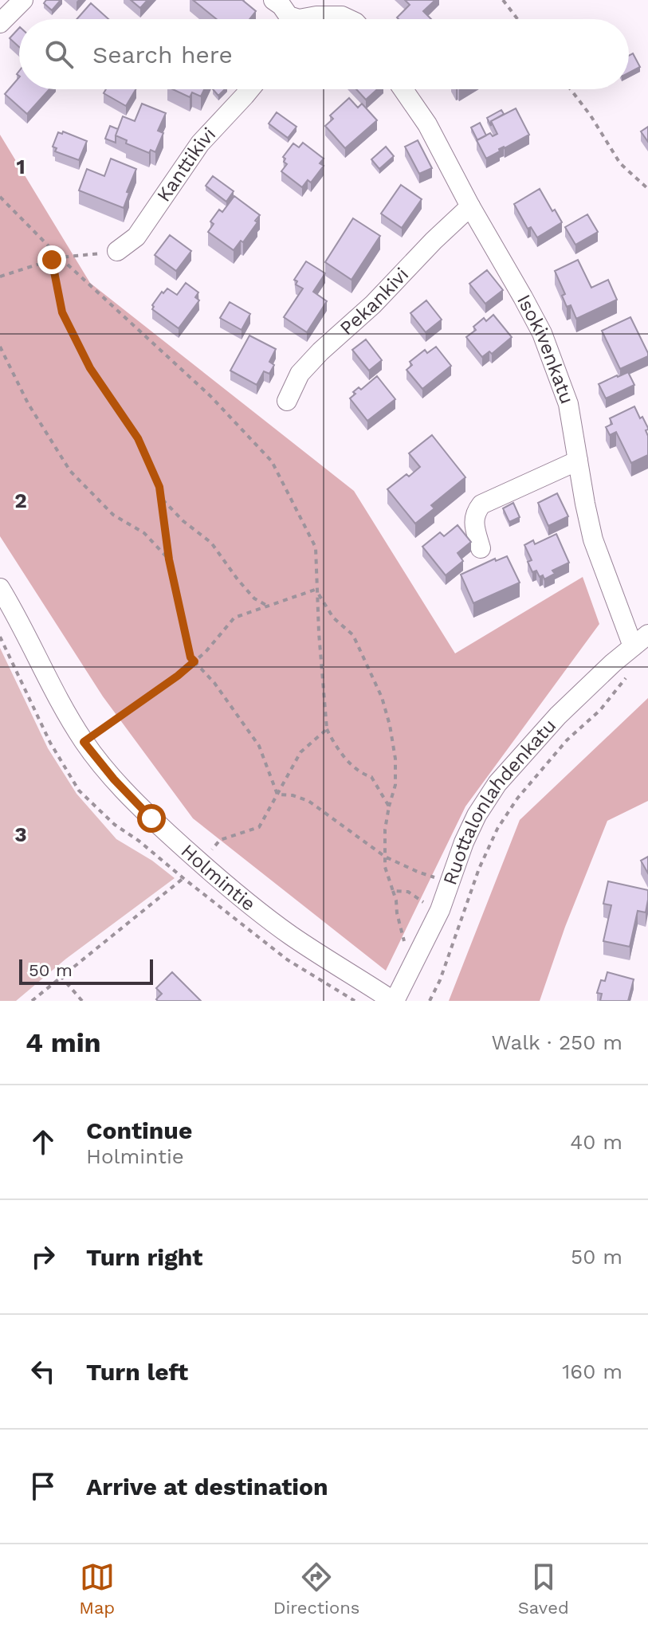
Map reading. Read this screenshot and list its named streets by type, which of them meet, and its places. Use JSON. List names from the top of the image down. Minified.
{"streets":{"street":["Kanttikivi","Pekankivi","Isokivenkatu","Ruottalonlahdenkatu","Holmintie"]},"crossings":[["Pekankivi","Isokivenkatu"],["Isokivenkatu","Ruottalonlahdenkatu"],["Ruottalonlahdenkatu","Holmintie"]],"scale_bar":"50 m","page":{"search":"Search here","scale":"50 m","heading":["4 min","Walk · 250 m"],"list":[["Continue","Holmintie","40 m"],["Turn right","50 m"],["Turn left","160 m"],"Arrive at destination"],"nav":["Map","Directions","Saved"]},"grid":{"rows":["1","2","3"]}}
